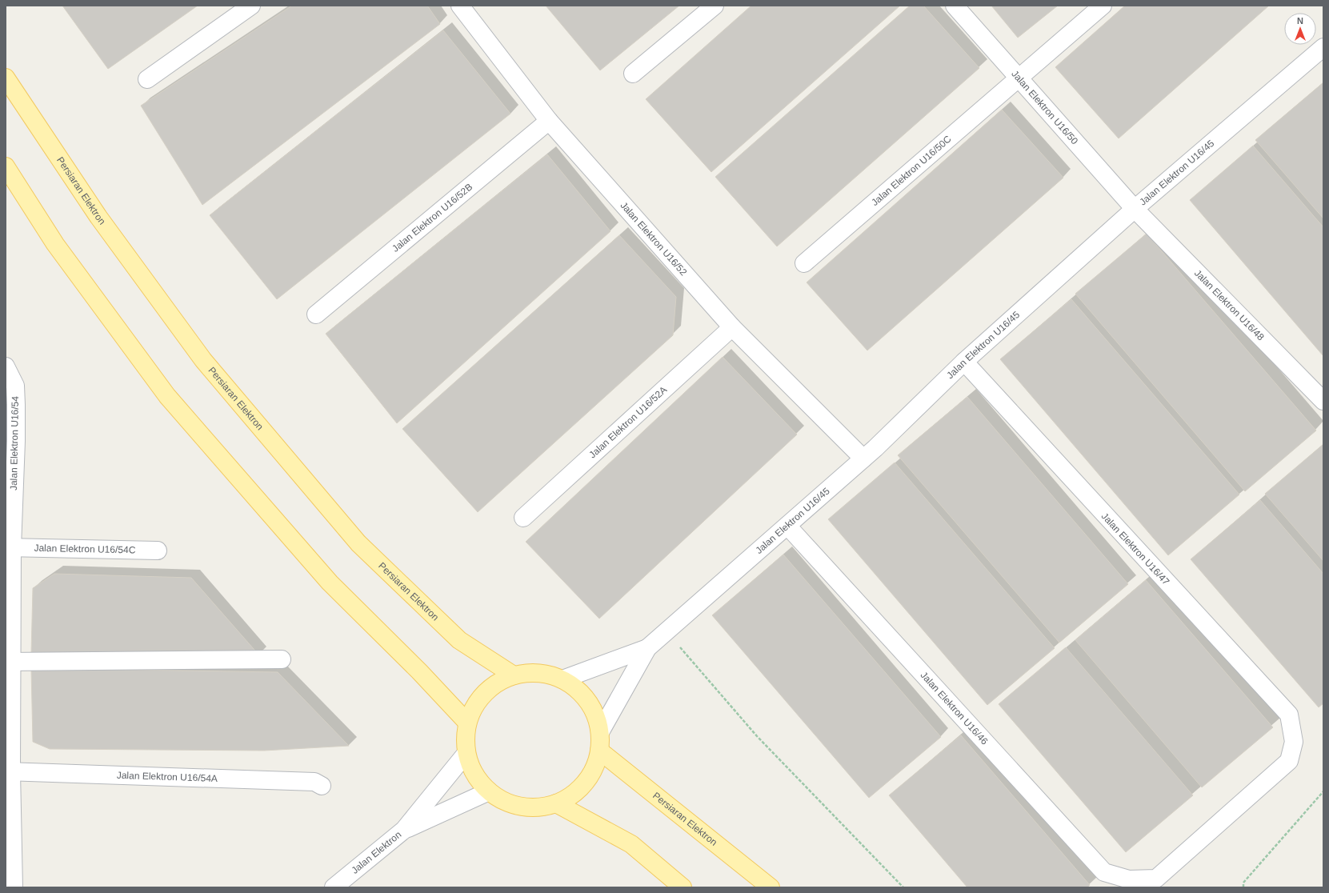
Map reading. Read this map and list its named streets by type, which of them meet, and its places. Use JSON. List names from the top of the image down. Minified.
{"streets":{"main road":["Persiaran Elektron"],"street":["Jalan Elektron U16/50","Jalan Elektron U16/50C","Jalan Elektron U16/45","Jalan Elektron U16/52B","Jalan Elektron U16/52","Jalan Elektron U16/48","Jalan Elektron U16/52A","Jalan Elektron U16/54","Jalan Elektron U16/54C","Jalan Elektron U16/47","Jalan Elektron U16/46","Jalan Elektron U16/54A","Jalan Elektron"]},"crossings":[["Jalan Elektron U16/50","Jalan Elektron U16/50C"],["Jalan Elektron U16/50","Jalan Elektron U16/45"],["Jalan Elektron U16/50","Jalan Elektron U16/48"],["Jalan Elektron U16/45","Jalan Elektron U16/52"],["Jalan Elektron U16/45","Jalan Elektron U16/48"],["Jalan Elektron U16/45","Jalan Elektron U16/47"],["Jalan Elektron U16/45","Jalan Elektron U16/46"],["Jalan Elektron U16/52B","Jalan Elektron U16/52"],["Jalan Elektron U16/52","Jalan Elektron U16/52A"],["Jalan Elektron U16/54","Jalan Elektron U16/54C"],["Jalan Elektron U16/54","Jalan Elektron U16/54A"],["Jalan Elektron U16/47","Jalan Elektron U16/46"]],"north":"top"}
